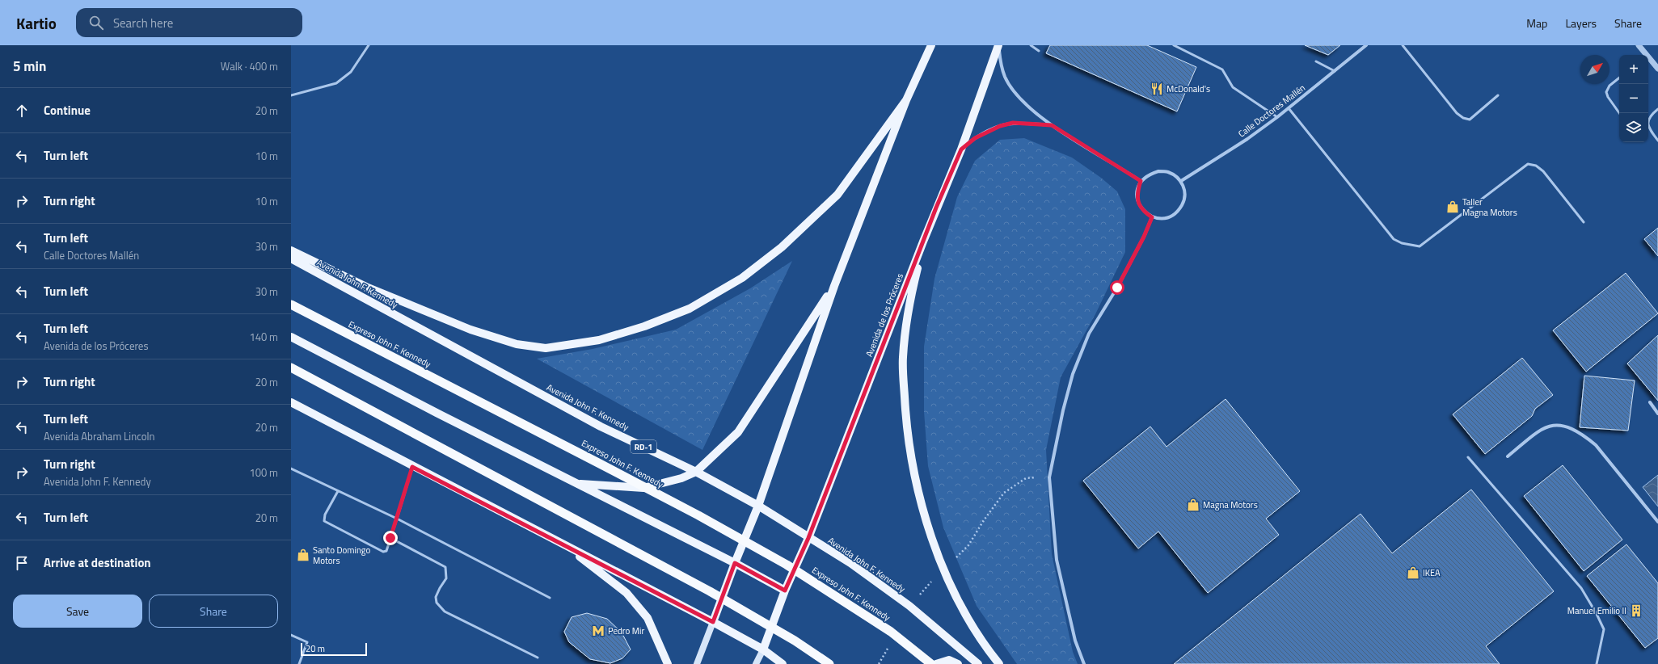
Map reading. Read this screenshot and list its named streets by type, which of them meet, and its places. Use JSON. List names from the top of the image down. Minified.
{"streets":{"highway":["Expreso John F. Kennedy"],"main road":["Avenida John F. Kennedy","Avenida de los Próceres","RD-1"],"street":["Calle Doctores Mallén"]},"crossings":[["Avenida John F. Kennedy","Avenida de los Próceres"]],"places":{"restaurant":["McDonald's"],"shop":["Taller Magna Motors","Magna Motors","Santo Domingo Motors","IKEA"],"building":["Manuel Emilio II"],"metro station":["Pedro Mir"]},"scale_bar":"20 m","north":"top right","page":{"header":"Kartio","search":"Search here","nav":["Map","Layers","Share"],"heading":["5 min","Walk · 400 m"],"map_buttons":["+","−"],"list":[["Continue","20 m"],["Turn left","10 m"],["Turn right","10 m"],["Turn left","Calle Doctores Mallén","30 m"],["Turn left","30 m"],["Turn left","Avenida de los Próceres","140 m"],["Turn right","20 m"],["Turn left","Avenida Abraham Lincoln","20 m"],["Turn right","Avenida John F. Kennedy","100 m"],["Turn left","20 m"],"Arrive at destination"],"buttons":["Save","Share"],"scale":"20 m"}}
